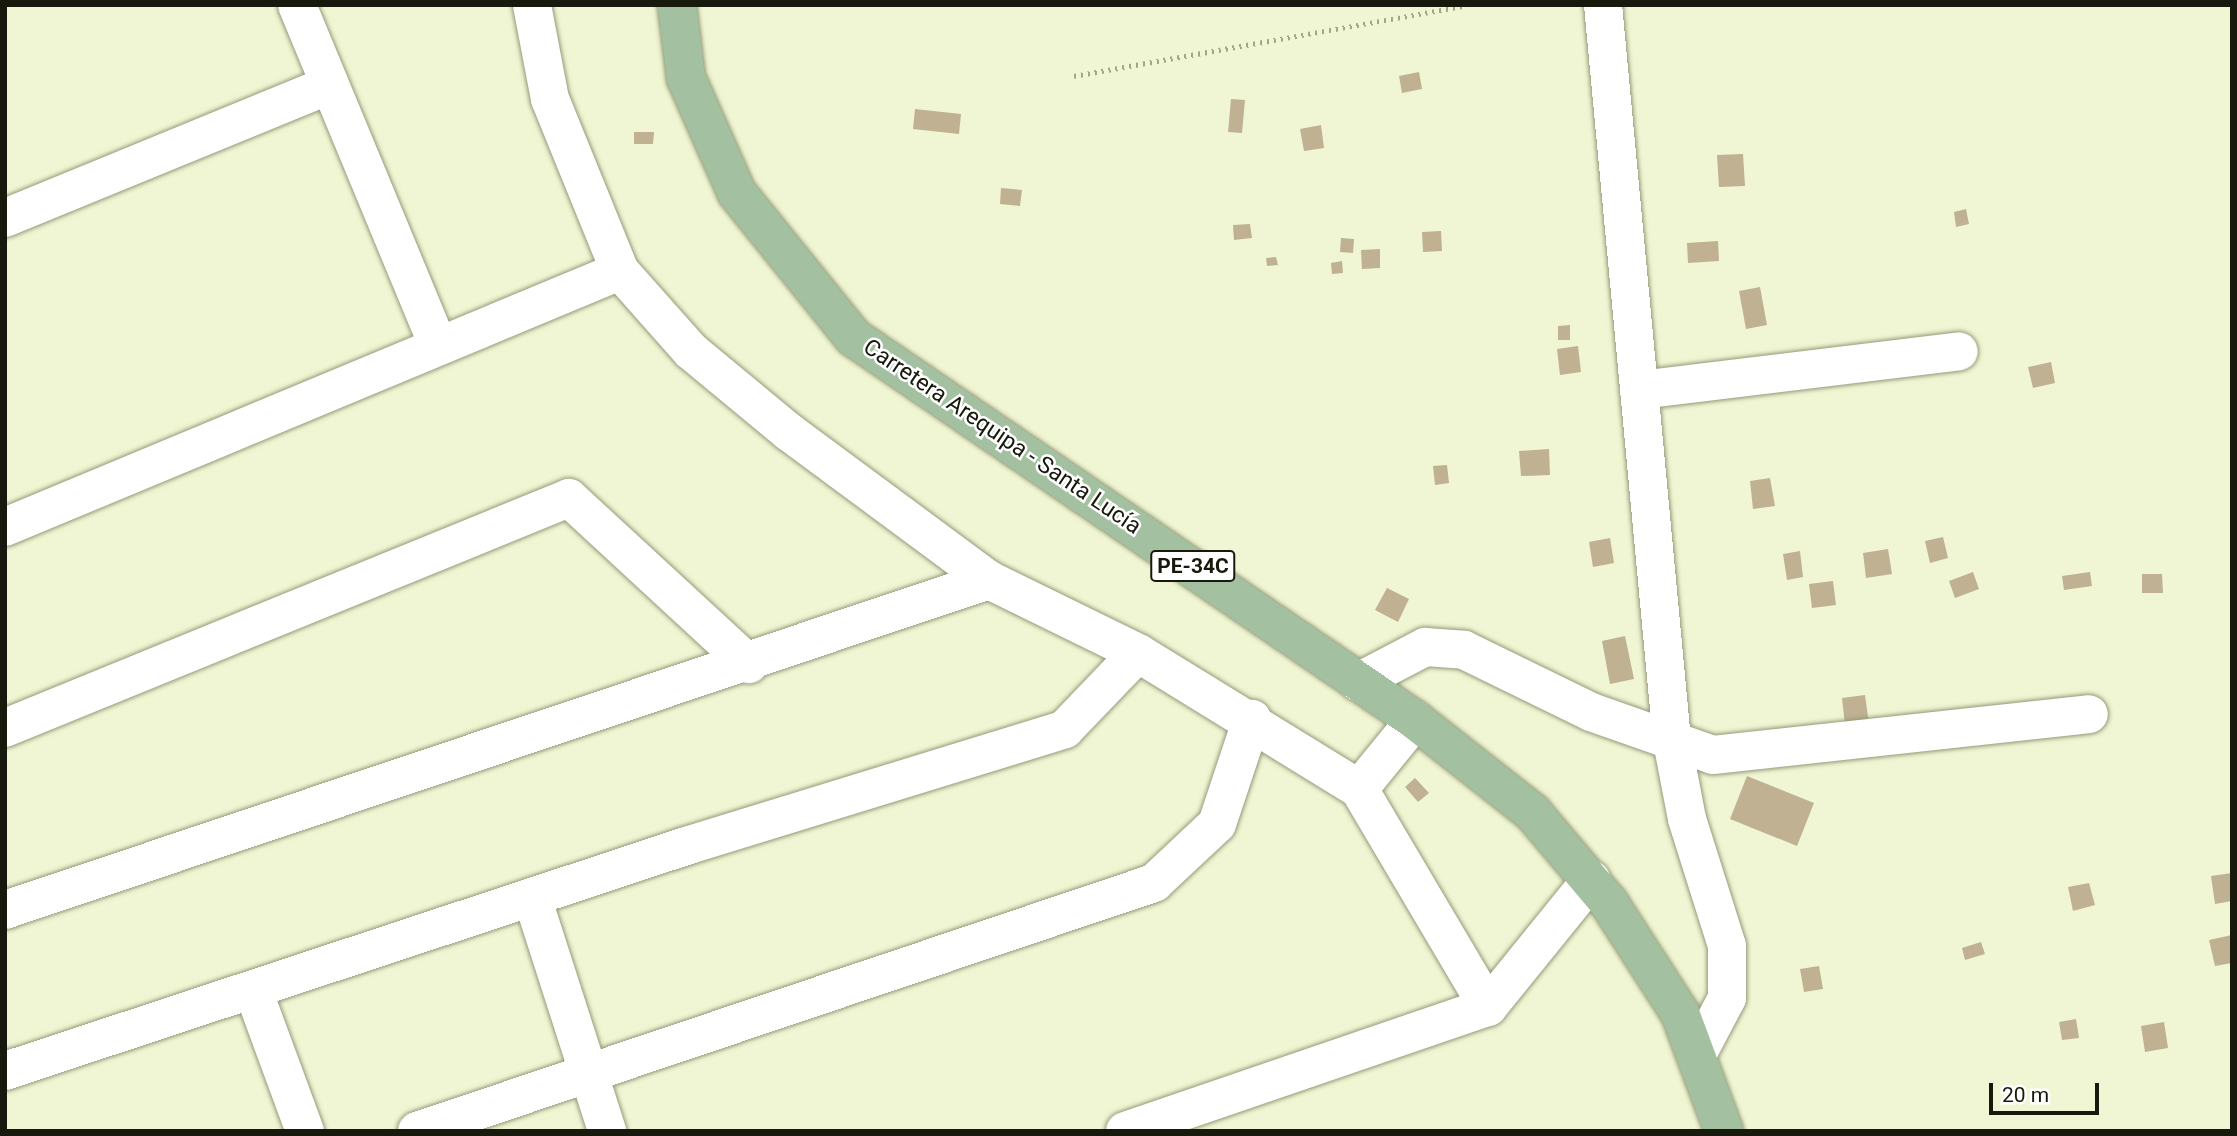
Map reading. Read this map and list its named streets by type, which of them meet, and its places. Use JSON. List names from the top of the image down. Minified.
{"streets":{"main road":["Carretera Arequipa - Santa Lucía","PE-34C"]},"scale_bar":"20 m"}
